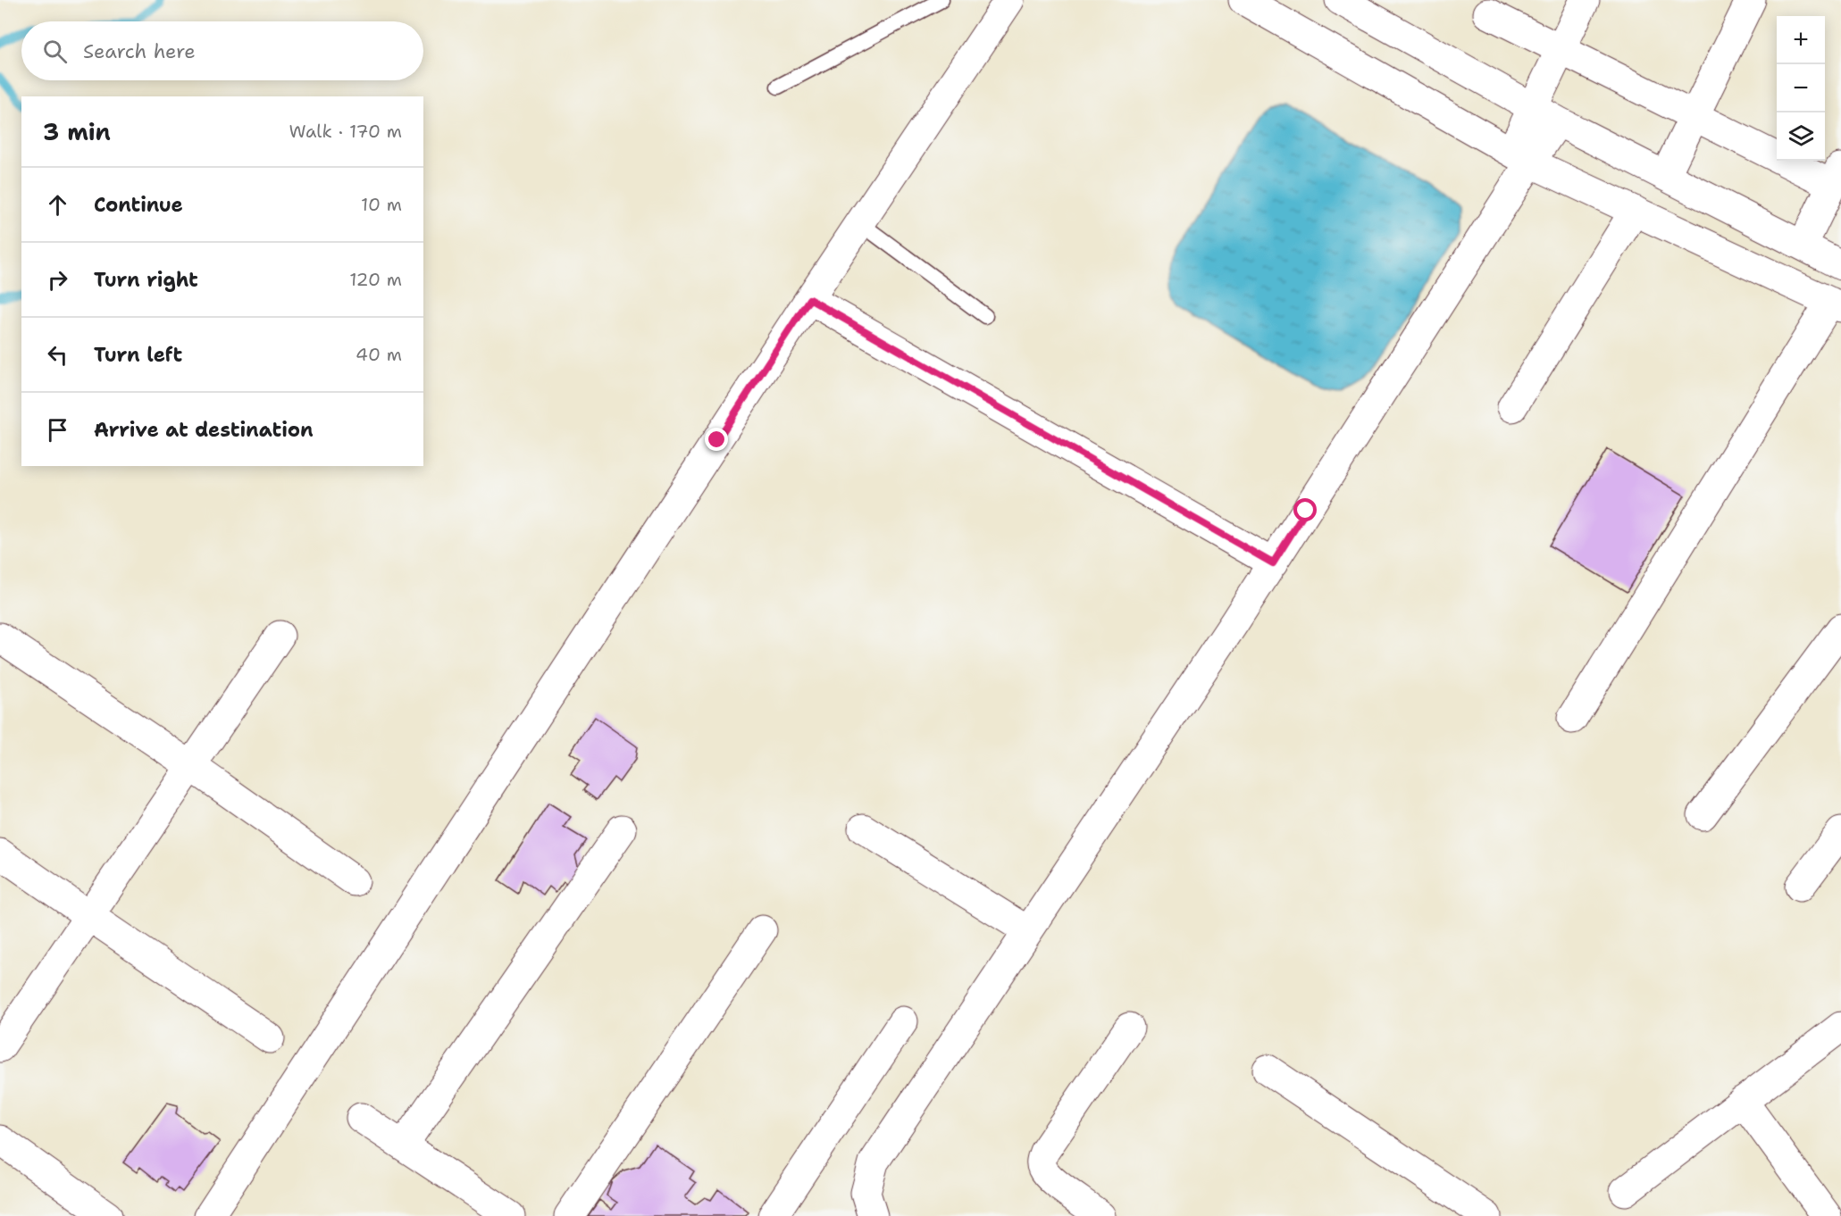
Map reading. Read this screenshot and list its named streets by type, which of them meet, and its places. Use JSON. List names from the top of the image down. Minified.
{"page":{"map_buttons":["+","−"],"search":"Search here","heading":["3 min","Walk · 170 m"],"list":[["Continue","10 m"],["Turn right","120 m"],["Turn left","40 m"],"Arrive at destination"]}}
